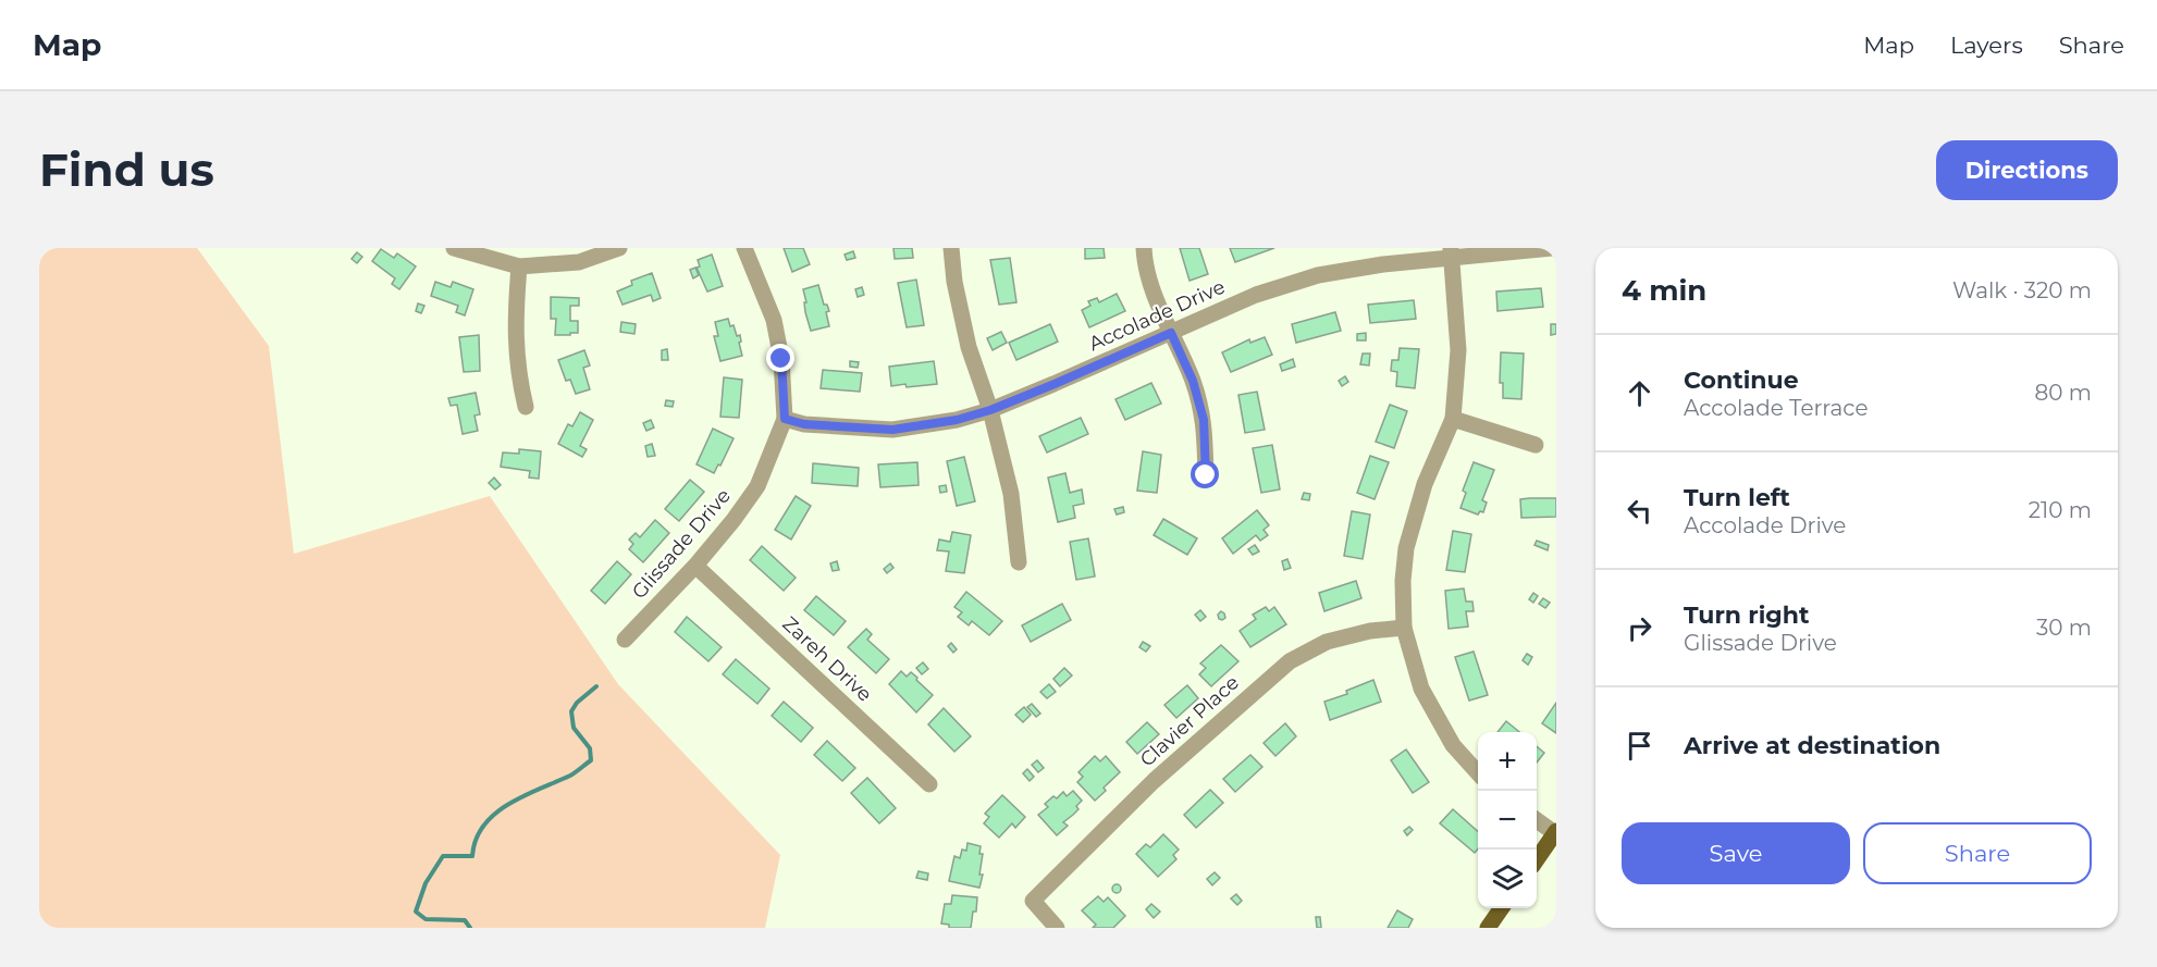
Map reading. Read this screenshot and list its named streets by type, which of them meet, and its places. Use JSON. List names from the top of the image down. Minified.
{"streets":{"street":["Accolade Drive","Glissade Drive","Zareh Drive","Clavier Place"]},"crossings":[["Accolade Drive","Glissade Drive"],["Glissade Drive","Zareh Drive"]],"page":{"header":"Map","nav":["Map","Layers","Share"],"buttons":["Directions",["Save","Share"]],"title":"Find us","heading":["4 min","Walk · 320 m"],"list":[["Continue","Accolade Terrace","80 m"],["Turn left","Accolade Drive","210 m"],["Turn right","Glissade Drive","30 m"],"Arrive at destination"],"map_buttons":["+","−"]}}
